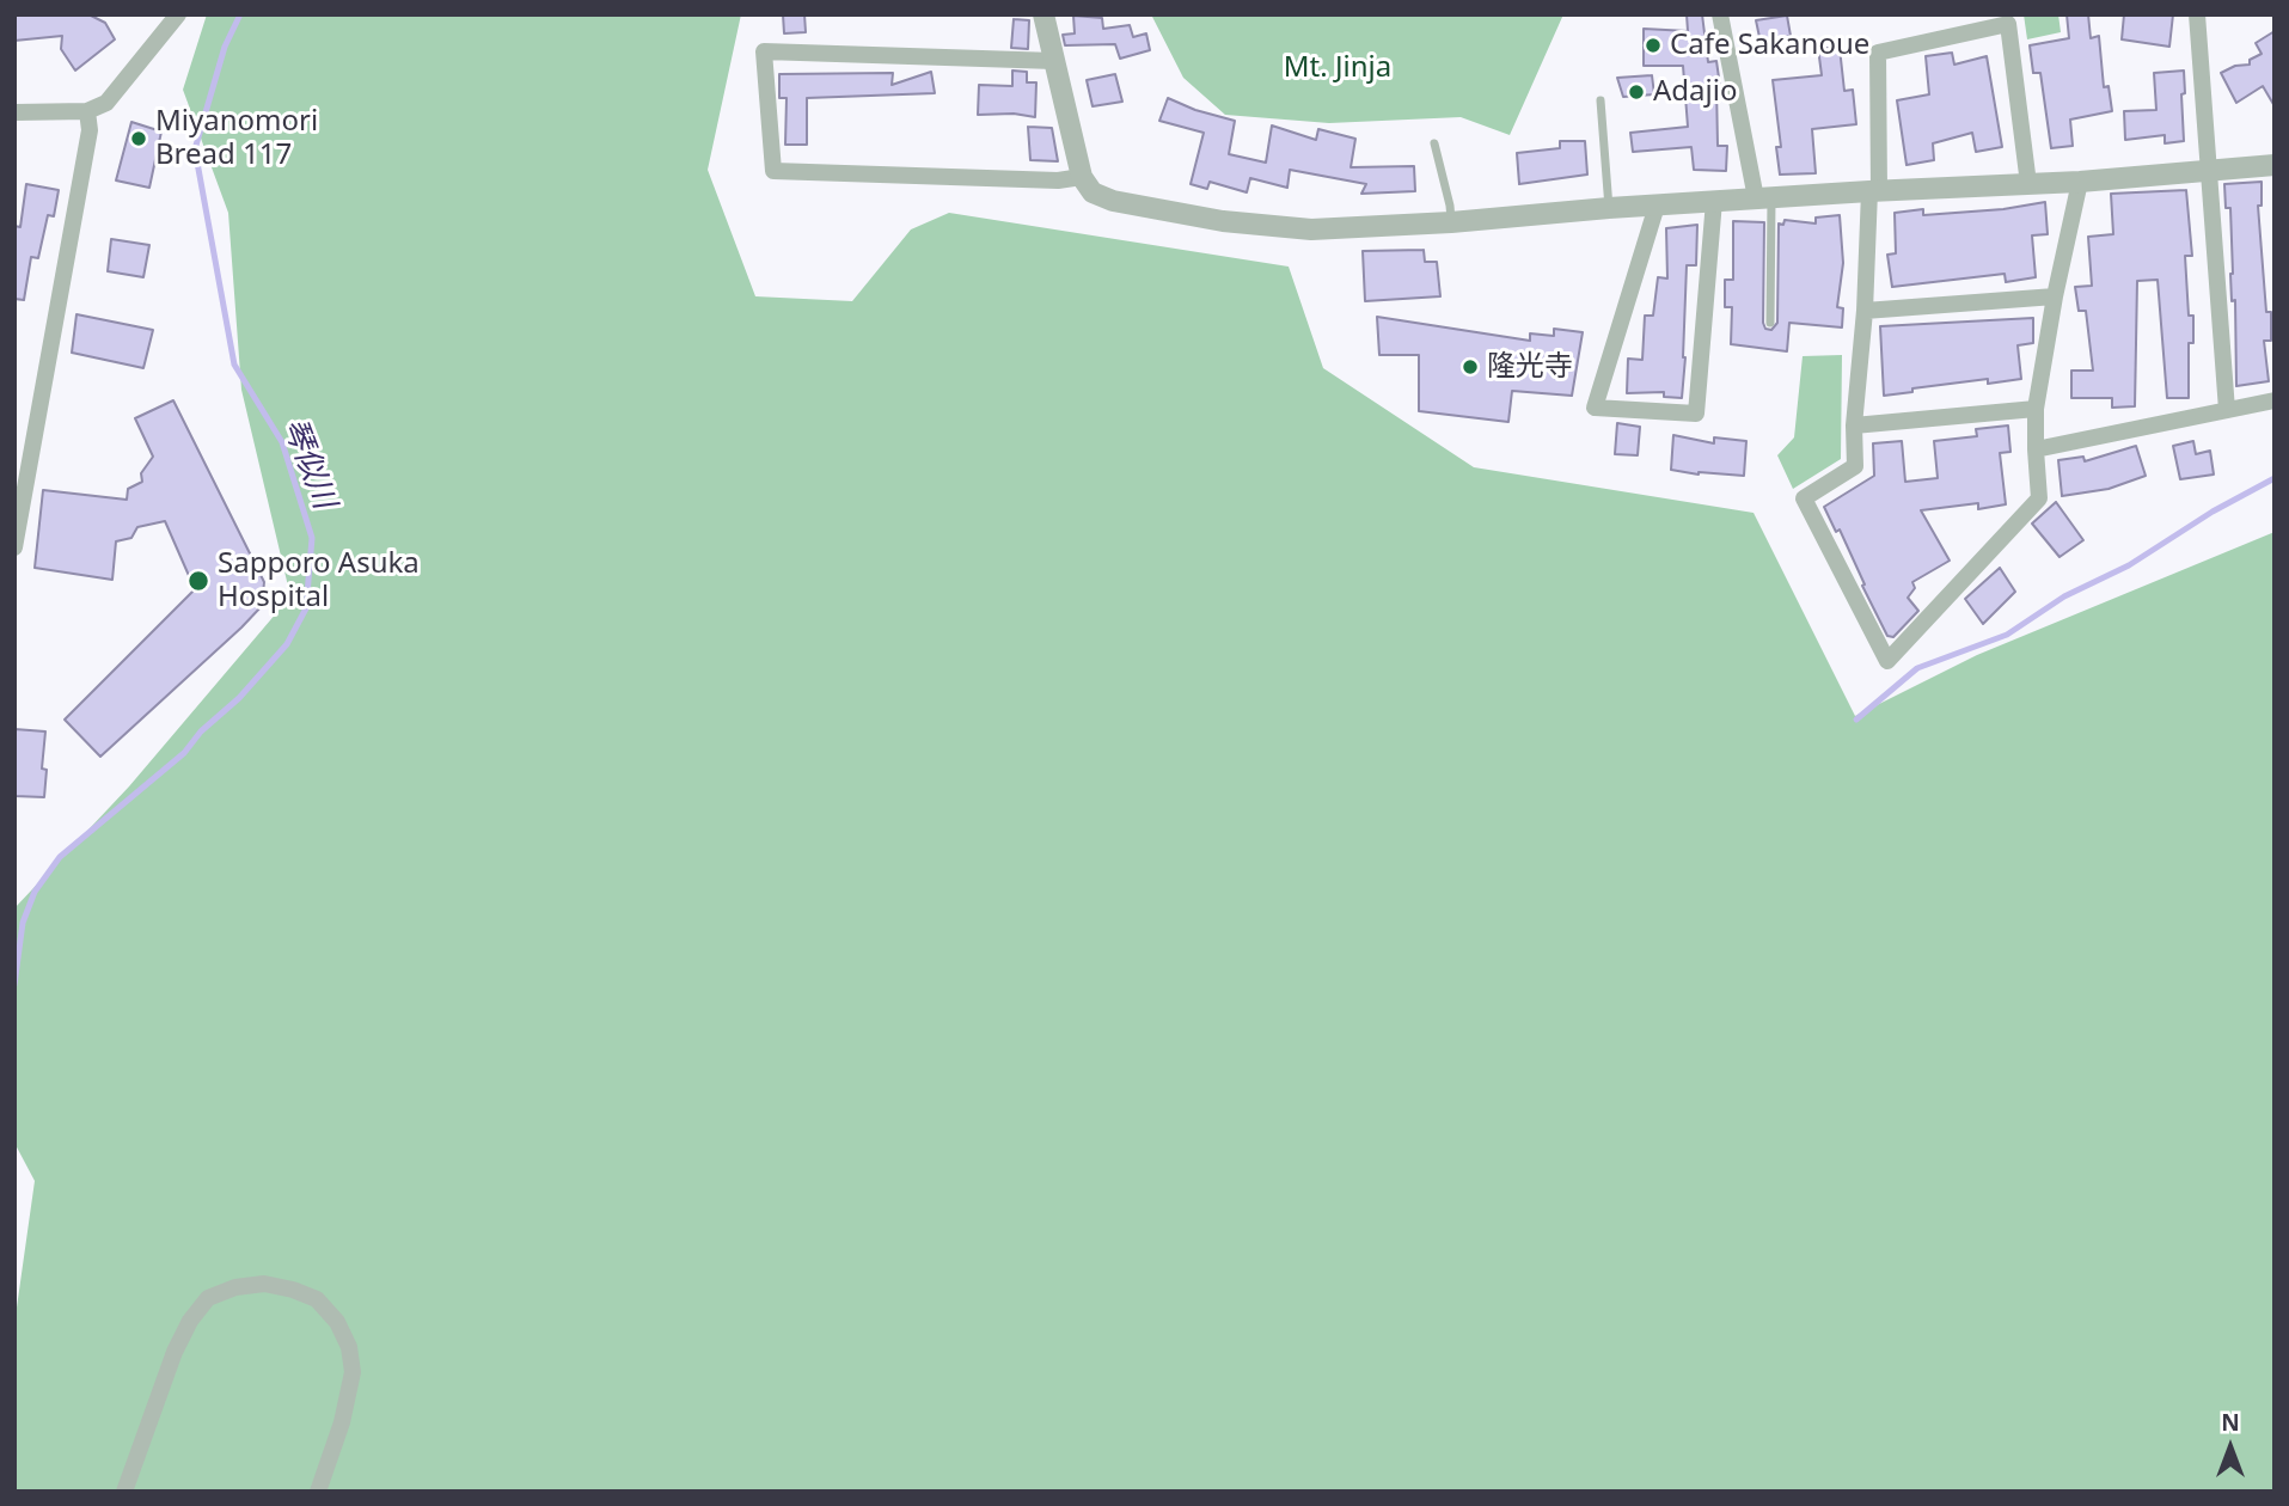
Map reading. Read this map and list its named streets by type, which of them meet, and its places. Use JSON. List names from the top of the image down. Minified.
{"water":["琴似川"],"parks":["Mt. Jinja"],"places":["Cafe Sakanoue","Adajio","Miyanomori Bread 117","隆光寺","Sapporo Asuka Hospital"],"north":"top"}
